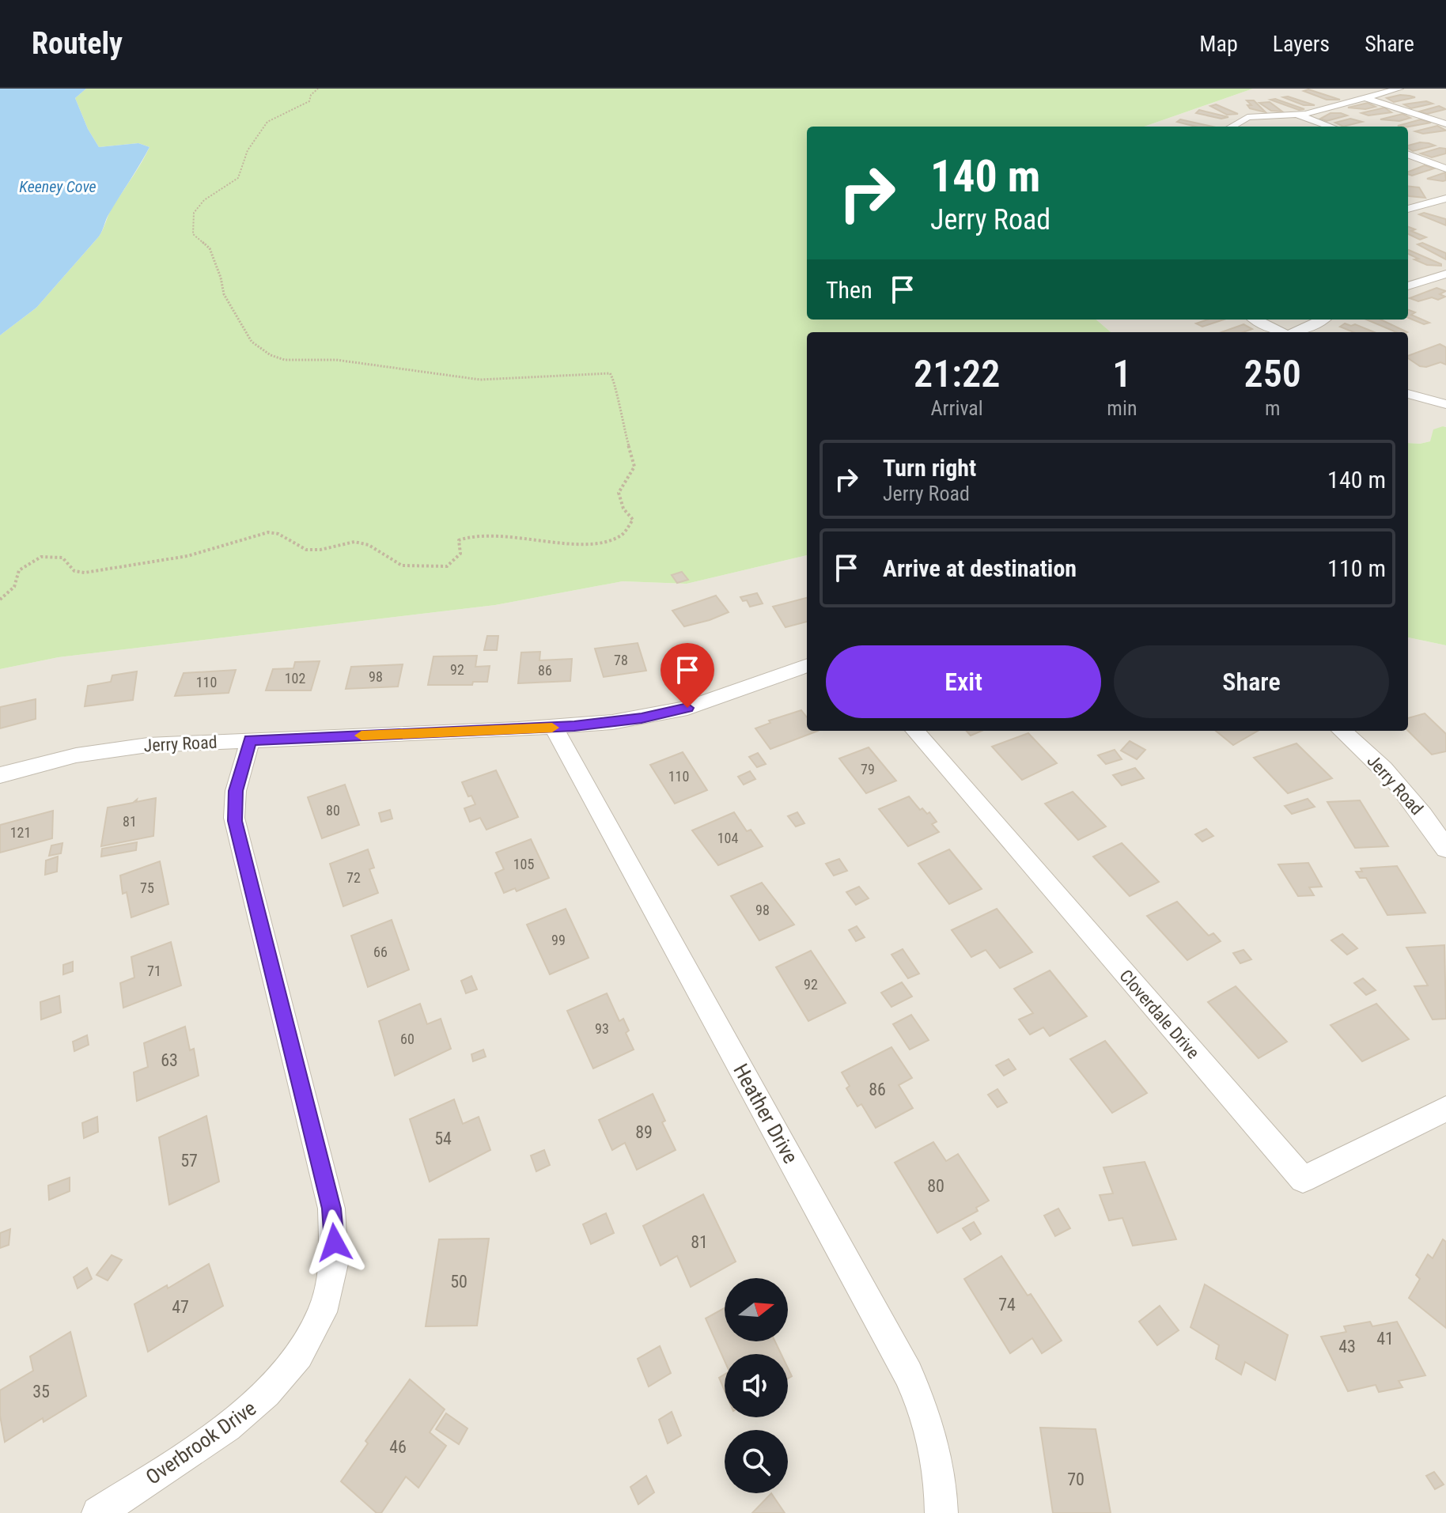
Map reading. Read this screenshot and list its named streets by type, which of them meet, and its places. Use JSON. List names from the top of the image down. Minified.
{"streets":{"street":["Jerry Road","Cloverdale Drive","Heather Drive","Overbrook Drive"]},"crossings":[["Jerry Road","Heather Drive"],["Jerry Road","Overbrook Drive"]],"water":["Keeney Cove"],"house_numbers":["78","92","86","98","102","110","79","110","80","81","121","104","105","72","75","98","99","66","71","92","93","60","63","86","89","54","57","80","81","50","74","47","41","43","35","46","70"],"north":"right","page":{"header":"Routely","nav":["Map","Layers","Share"],"turn":["140 m","Jerry Road"],"then":"Then","eta":["21:22","Arrival","1","min","250","m"],"list":[{"name":"Turn right","note":"Jerry Road","value":"140 m"},{"name":"Arrive at destination","value":"110 m"}],"buttons":["Exit","Share"]}}
